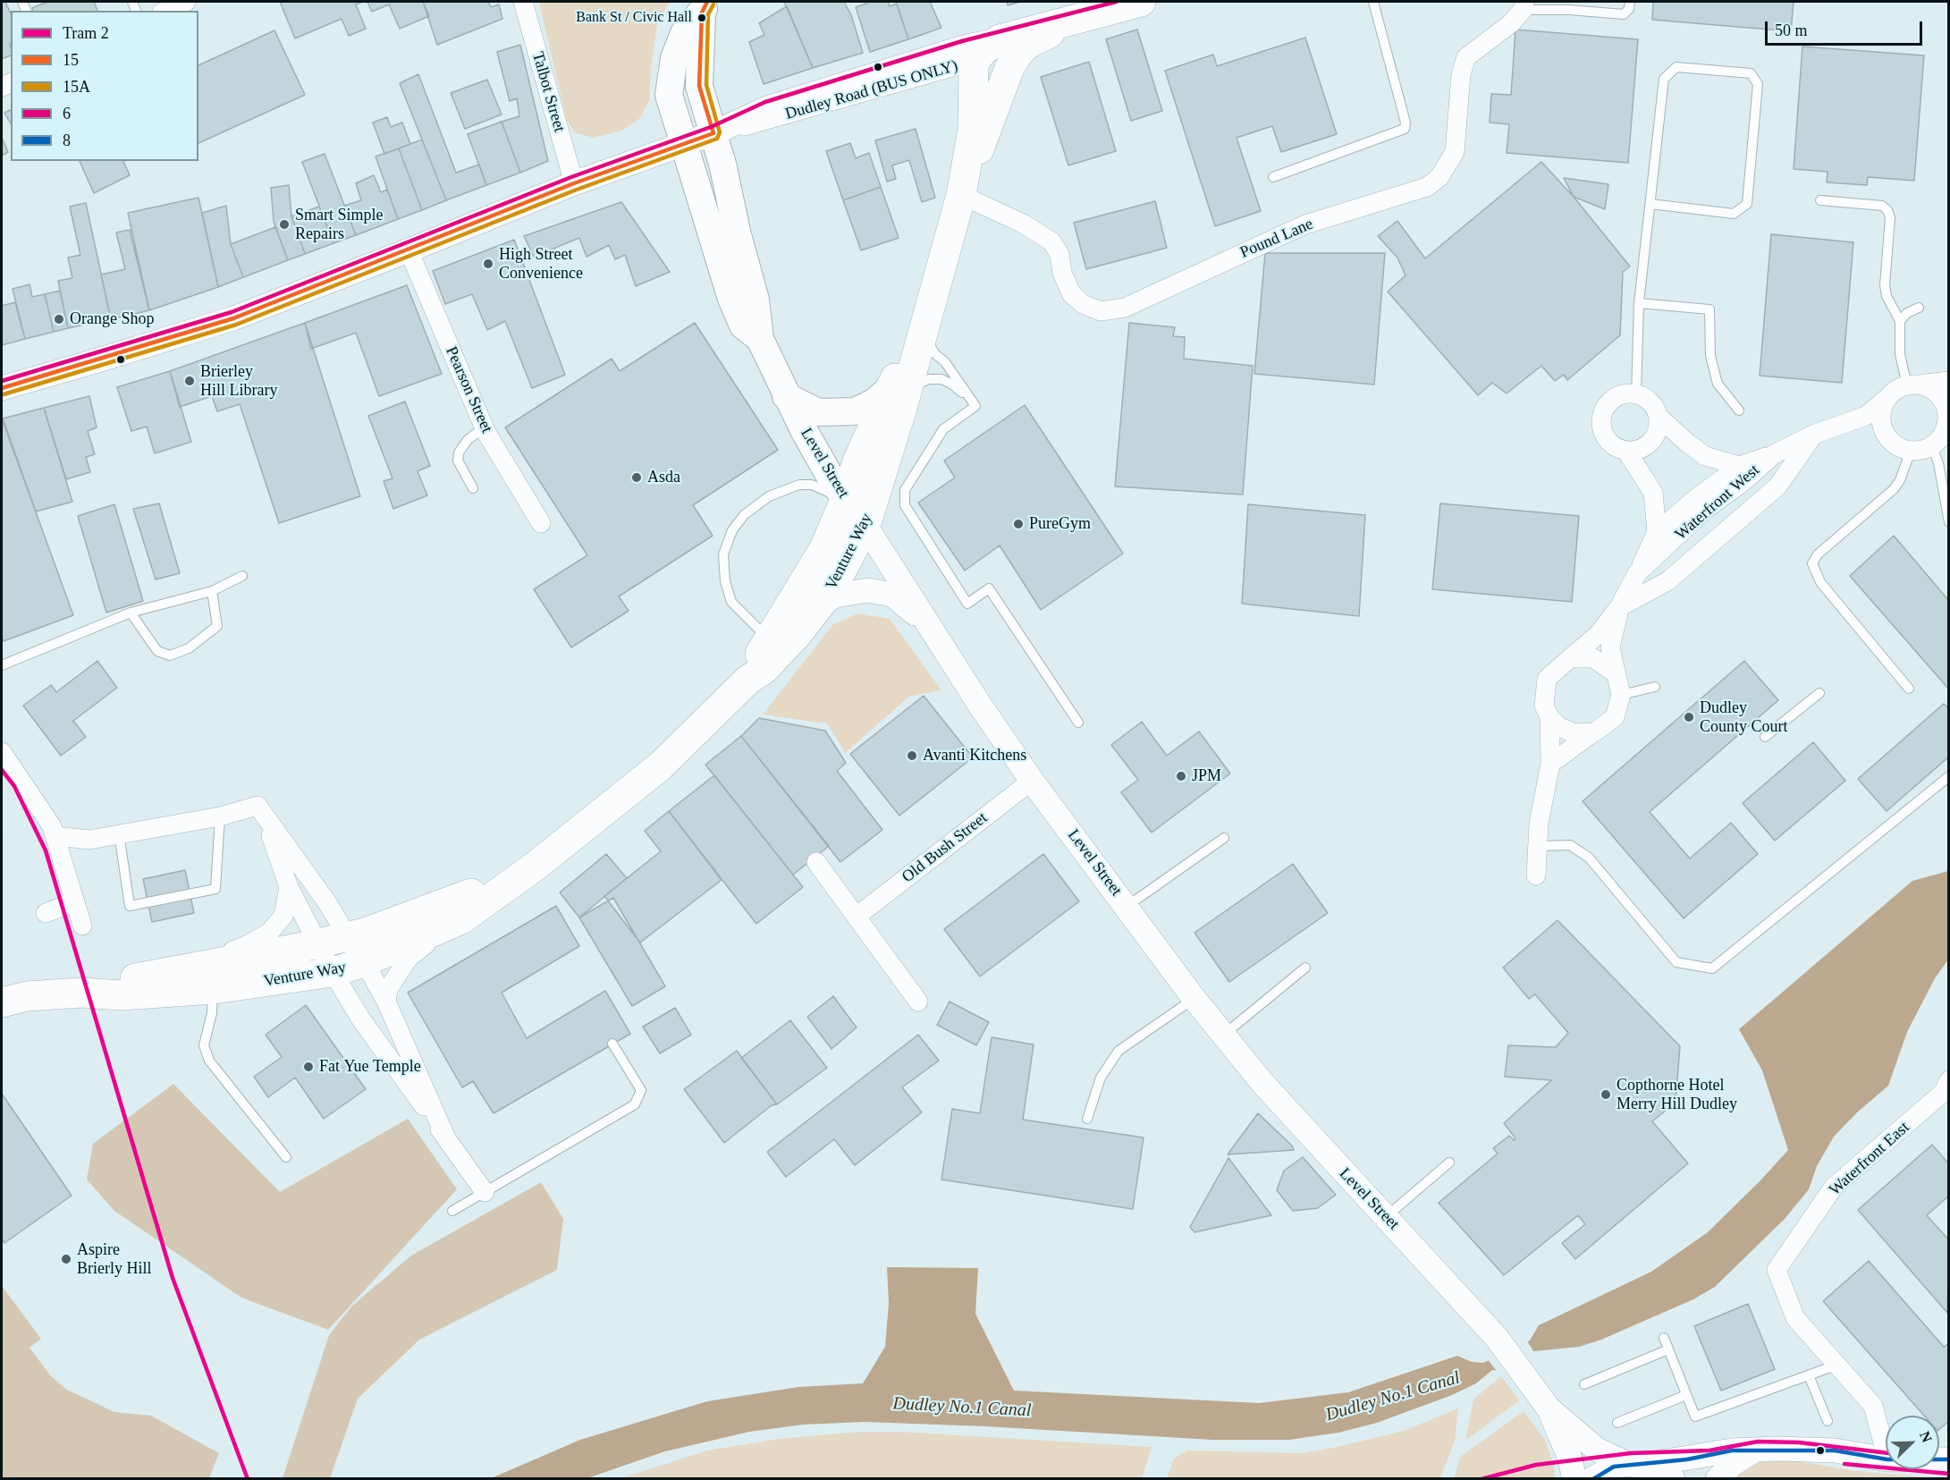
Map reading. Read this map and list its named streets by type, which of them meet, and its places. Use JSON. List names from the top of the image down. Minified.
{"streets":{"main road":["Level Street","Venture Way"],"street":["Dudley Road (BUS ONLY)","Talbot Street","Pound Lane","Pearson Street","Waterfront West","Old Bush Street","Waterfront East"]},"crossings":[["Dudley Road (BUS ONLY)","Level Street"],["Dudley Road (BUS ONLY)","Venture Way"],["Pound Lane","Venture Way"],["Level Street","Venture Way"],["Level Street","Old Bush Street"]],"water":["Dudley No.1 Canal"],"places":["Bank St / Civic Hall","Smart Simple Repairs","High Street Convenience","Orange Shop","Brierley Hill Library","Asda","PureGym","Dudley County Court","Avanti Kitchens","JPM","Fat Yue Temple","Copthorne Hotel Merry Hill Dudley","Aspire Brierly Hill"],"lines":["transit line 15","transit line 6","transit line 15A","tram line 2","transit line 8"],"legend":["Tram 2","15","15A","6","8"],"scale_bar":"50 m","north":"top right"}
